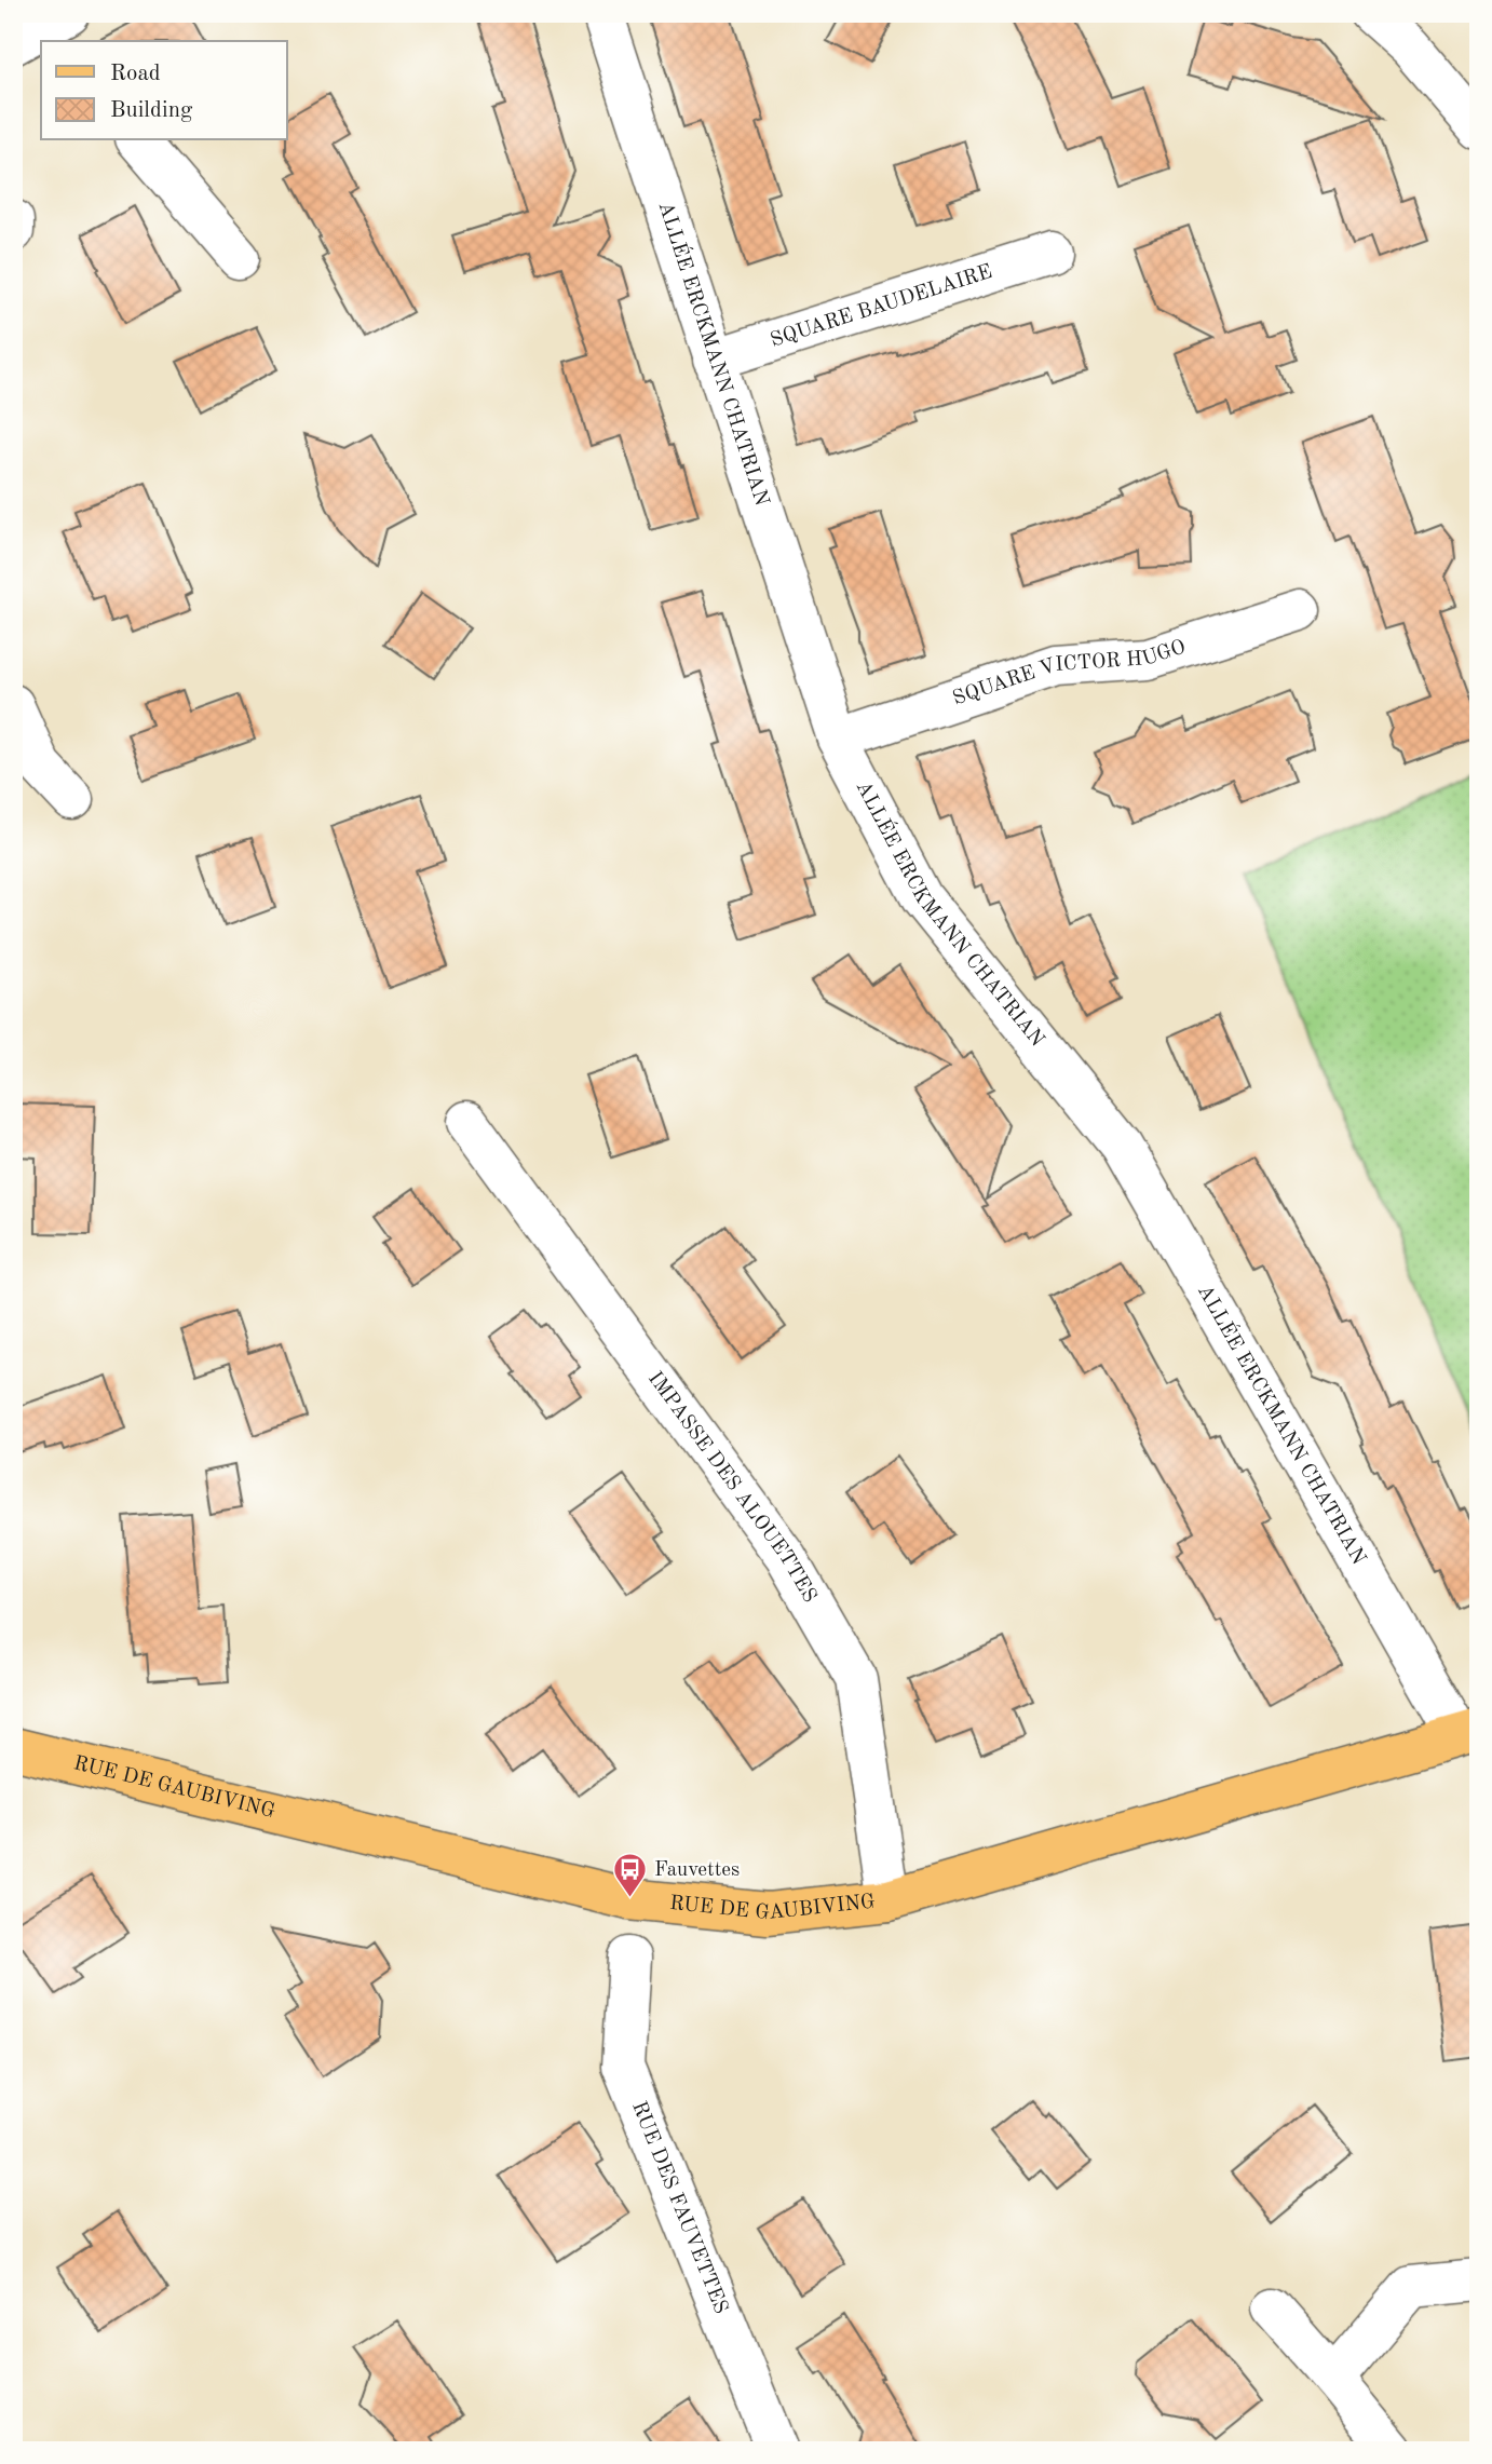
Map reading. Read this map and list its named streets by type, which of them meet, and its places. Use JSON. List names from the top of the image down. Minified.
{"streets":{"main road":["RUE DE GAUBIVING"],"street":["SQUARE BAUDELAIRE","ALLÉE ERCKMANN CHATRIAN","SQUARE VICTOR HUGO","IMPASSE DES ALOUETTES","RUE DES FAUVETTES"]},"crossings":[["SQUARE BAUDELAIRE","ALLÉE ERCKMANN CHATRIAN"],["ALLÉE ERCKMANN CHATRIAN","SQUARE VICTOR HUGO"],["ALLÉE ERCKMANN CHATRIAN","RUE DE GAUBIVING"],["IMPASSE DES ALOUETTES","RUE DE GAUBIVING"]],"places":{"bus stop":["Fauvettes"]},"legend":["Road","Building"]}
